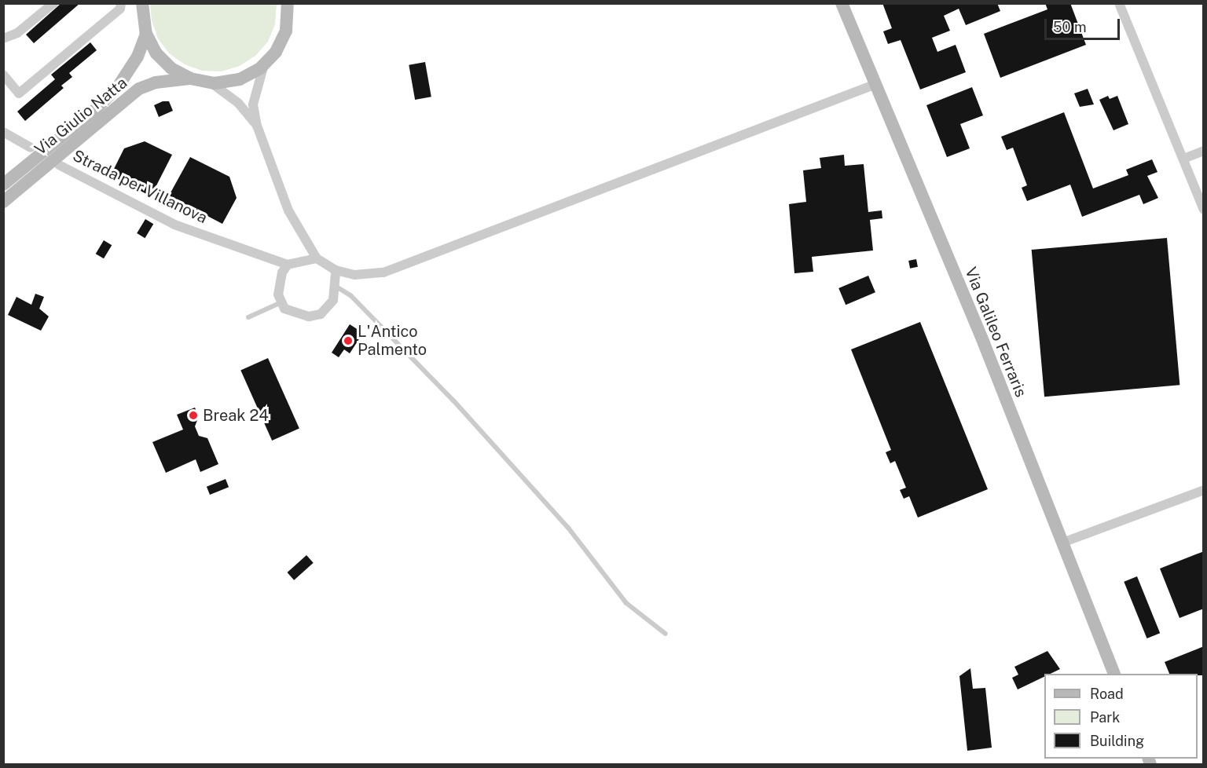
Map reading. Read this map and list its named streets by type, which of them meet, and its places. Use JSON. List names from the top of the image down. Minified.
{"streets":{"street":["Via Giulio Natta","Strada per Villanova","Via Galileo Ferraris"]},"places":["L'Antico Palmento","Break 24"],"legend":["Road","Park","Building"],"scale_bar":"50 m"}
